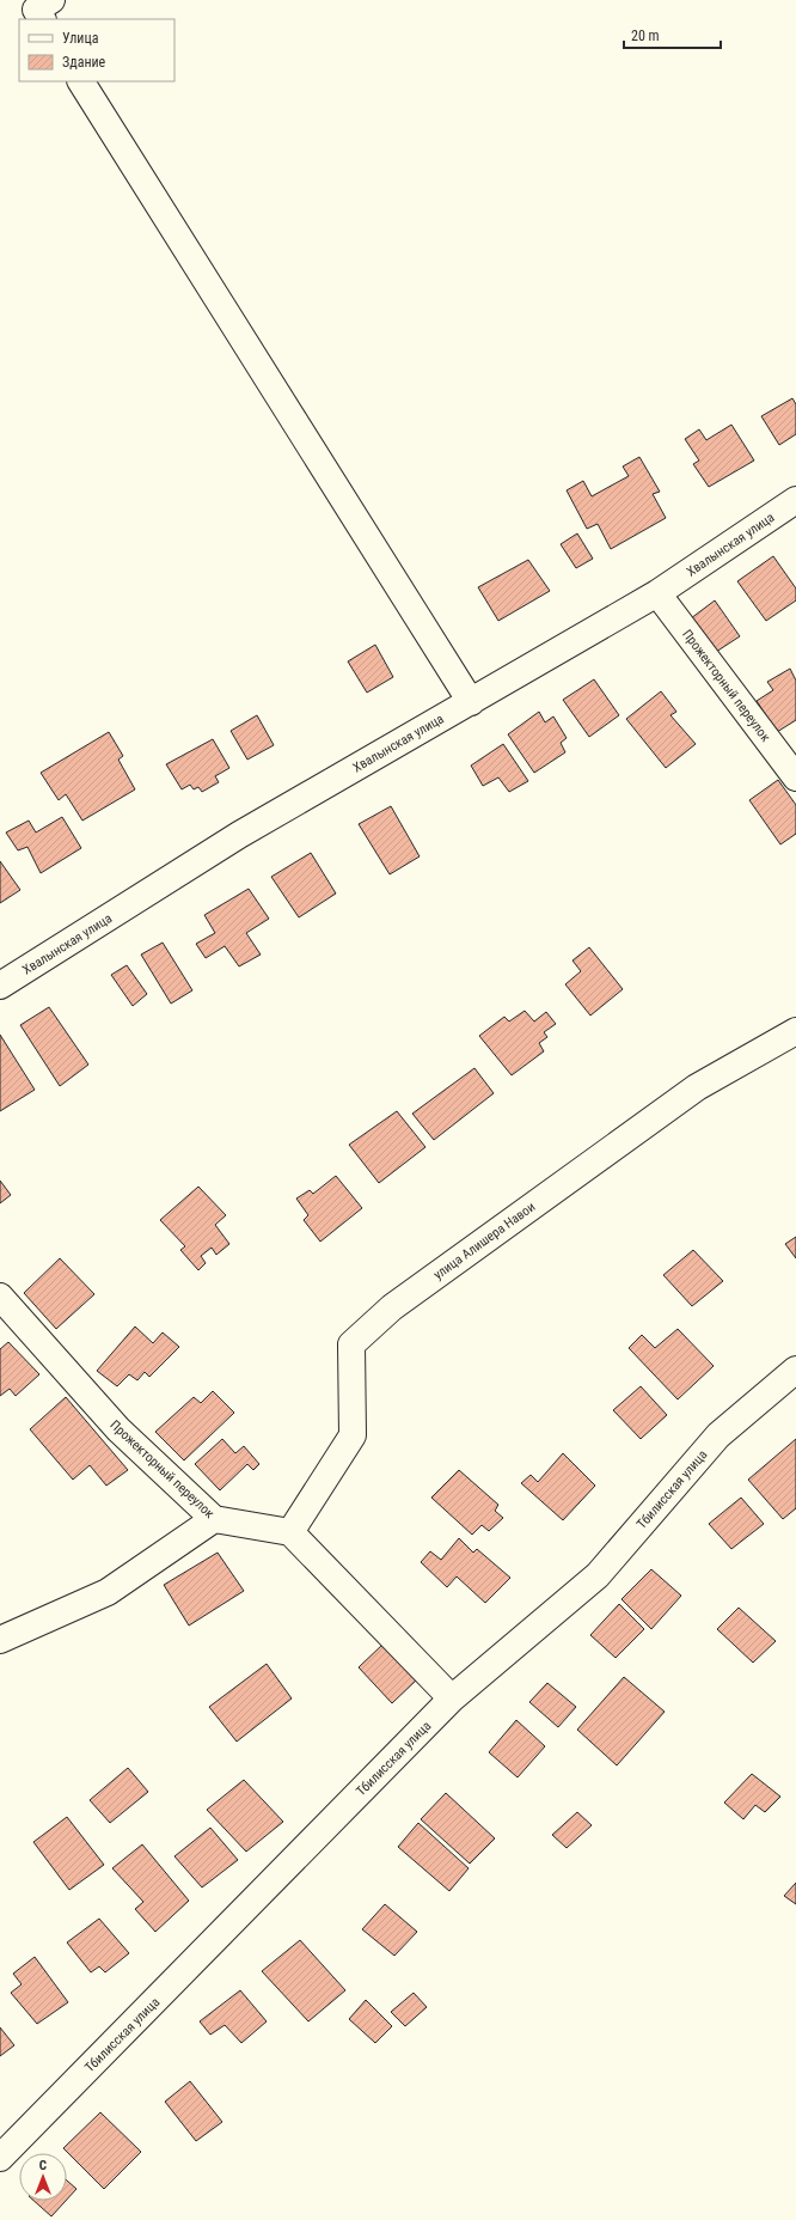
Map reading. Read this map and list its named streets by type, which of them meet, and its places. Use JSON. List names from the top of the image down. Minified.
{"streets":{"street":["Хвалынская улица","Прожекторный переулок","улица Алишера Навои","Тбилисская улица"]},"crossings":[["Хвалынская улица","Прожекторный переулок"],["Прожекторный переулок","улица Алишера Навои"]],"legend":["Улица","Здание"],"scale_bar":"20 m","north":"top"}
